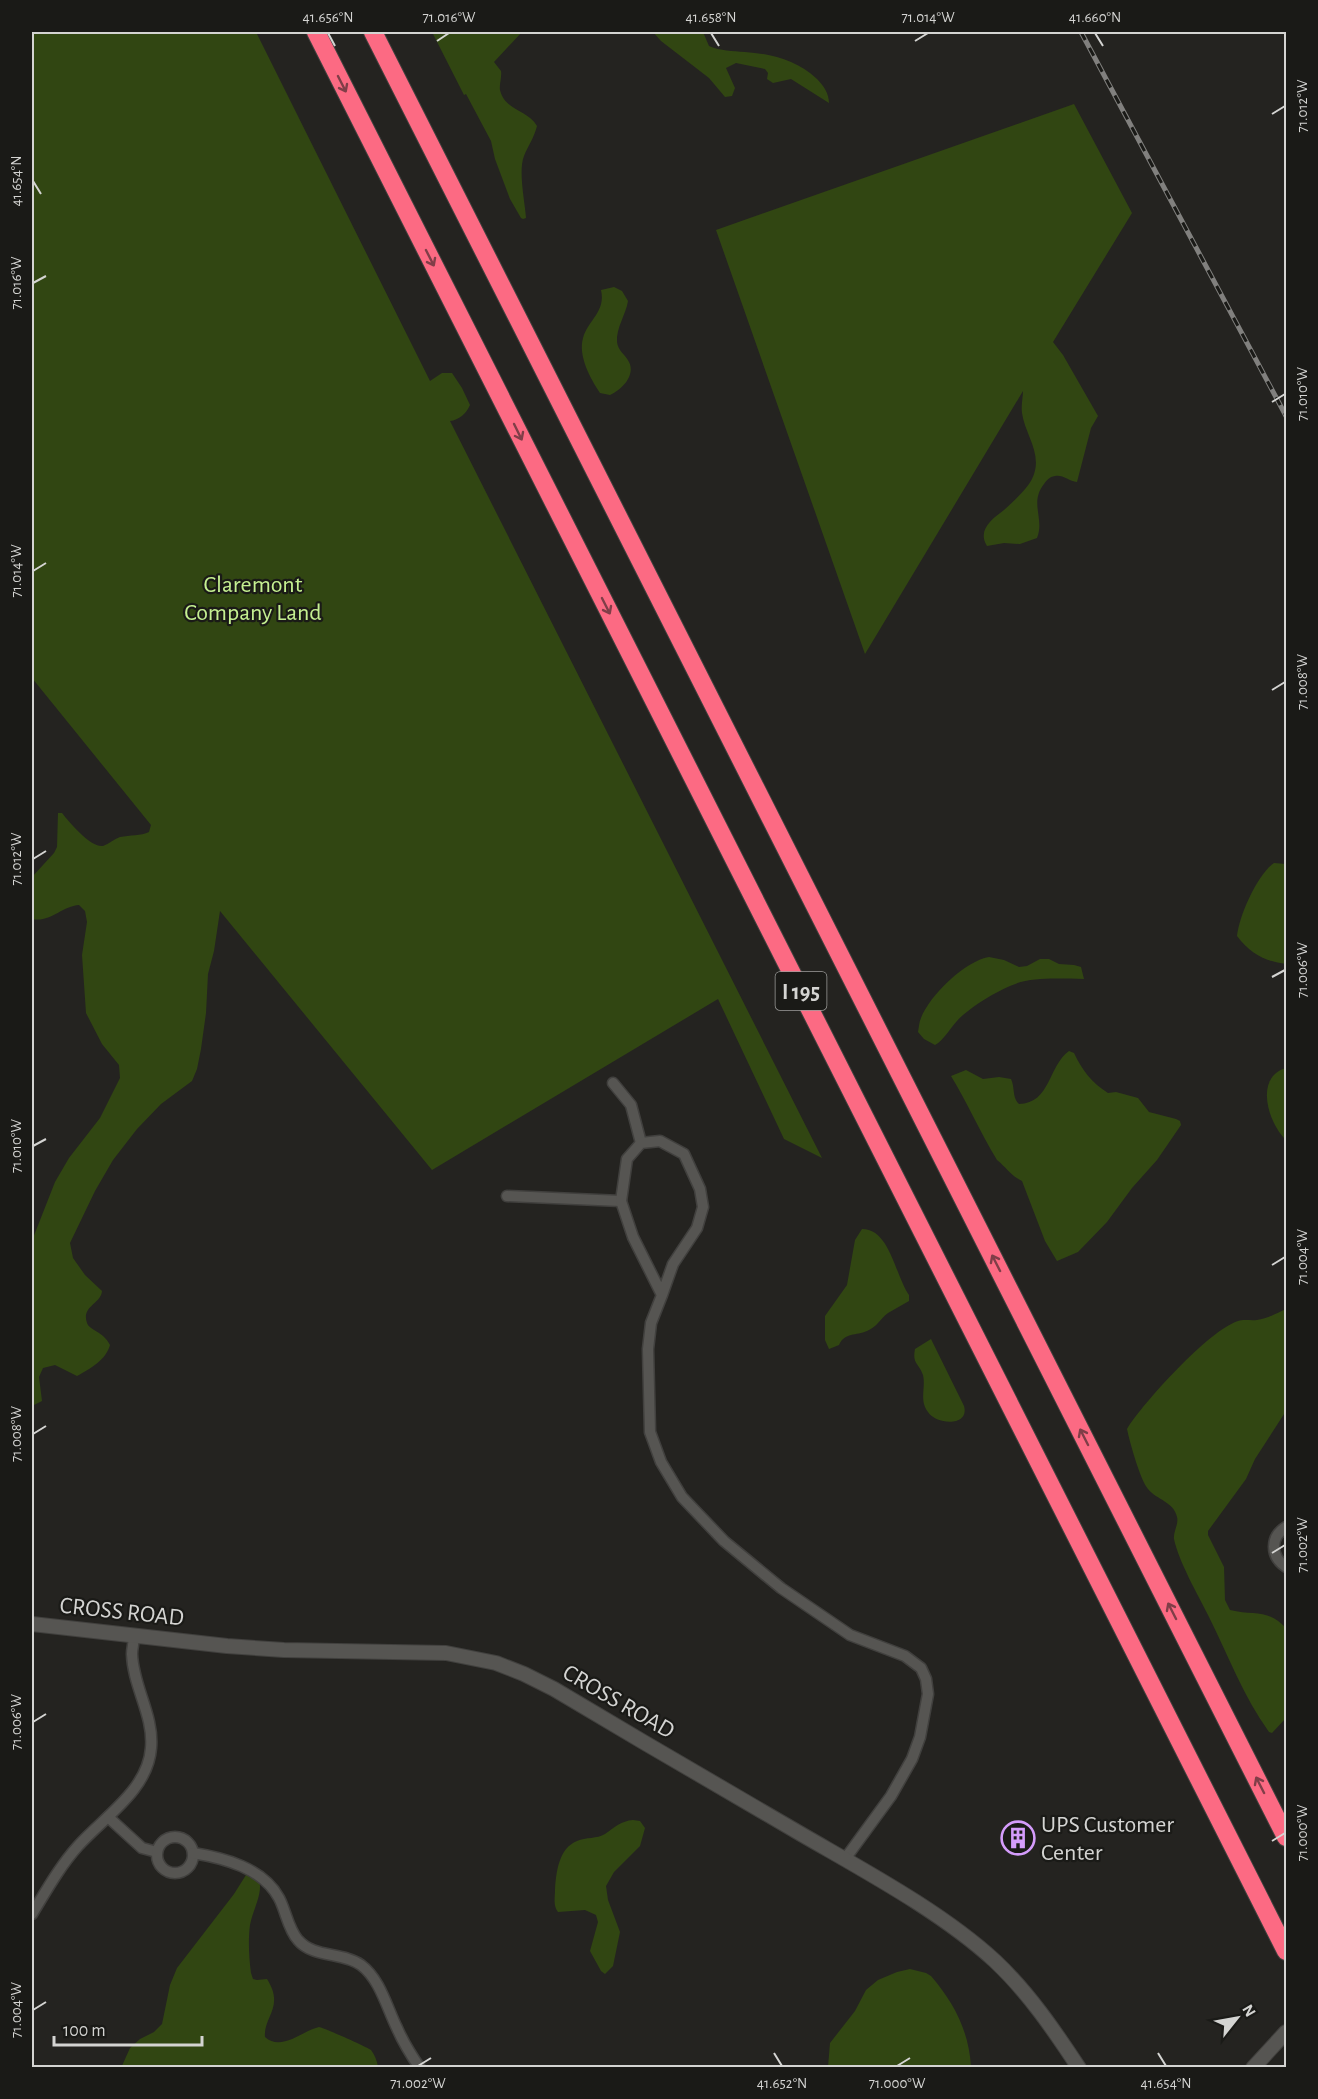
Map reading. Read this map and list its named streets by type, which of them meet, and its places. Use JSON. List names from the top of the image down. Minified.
{"streets":{"highway":["I 195"],"street":["CROSS ROAD"]},"parks":["Claremont Company Land"],"places":{"building":["UPS Customer Center"]},"scale_bar":"100 m","north":"top right","coordinates":["41.656°N","71.016°W","41.658°N","71.014°W","41.660°N","71.012°W","41.654°N","71.010°W","71.008°W","71.006°W","71.004°W","71.002°W","71.000°W","41.652°N"]}
